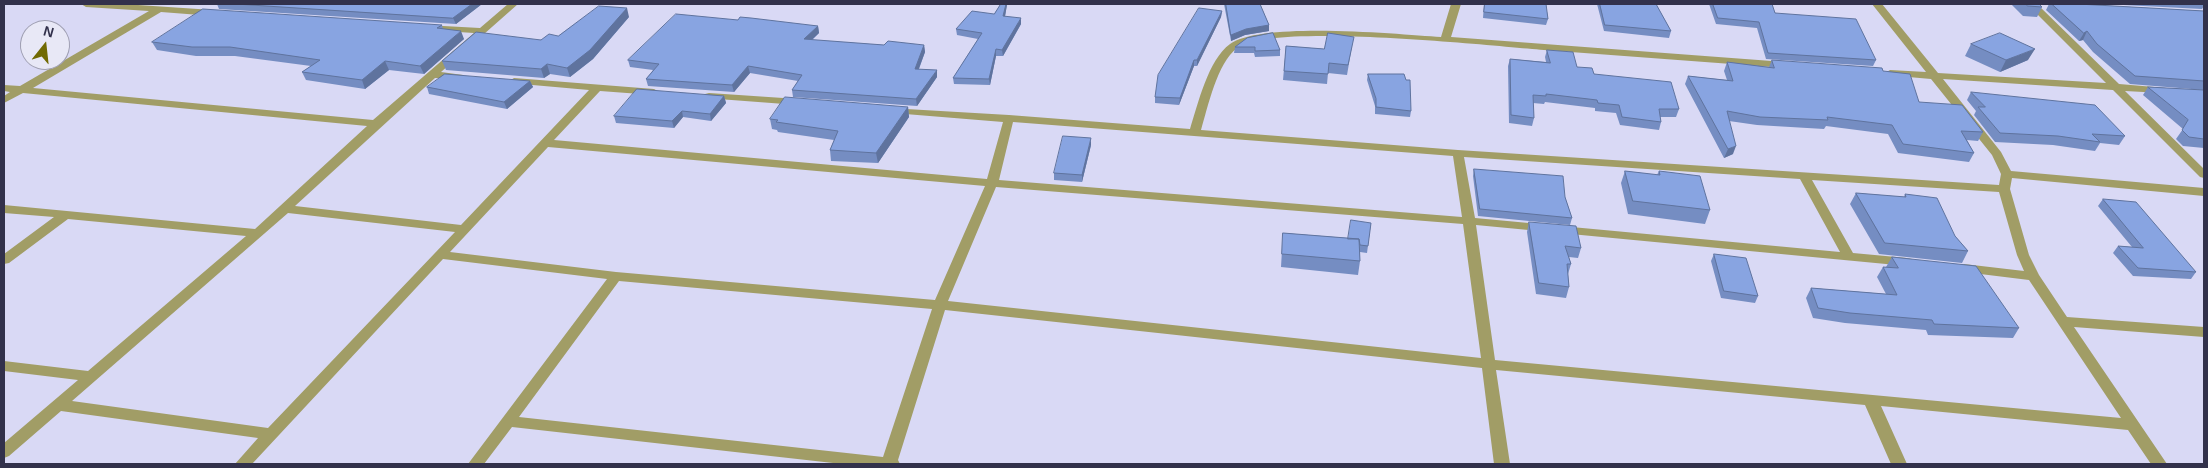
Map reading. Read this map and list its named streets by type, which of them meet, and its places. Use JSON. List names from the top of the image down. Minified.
{"north":"top"}
